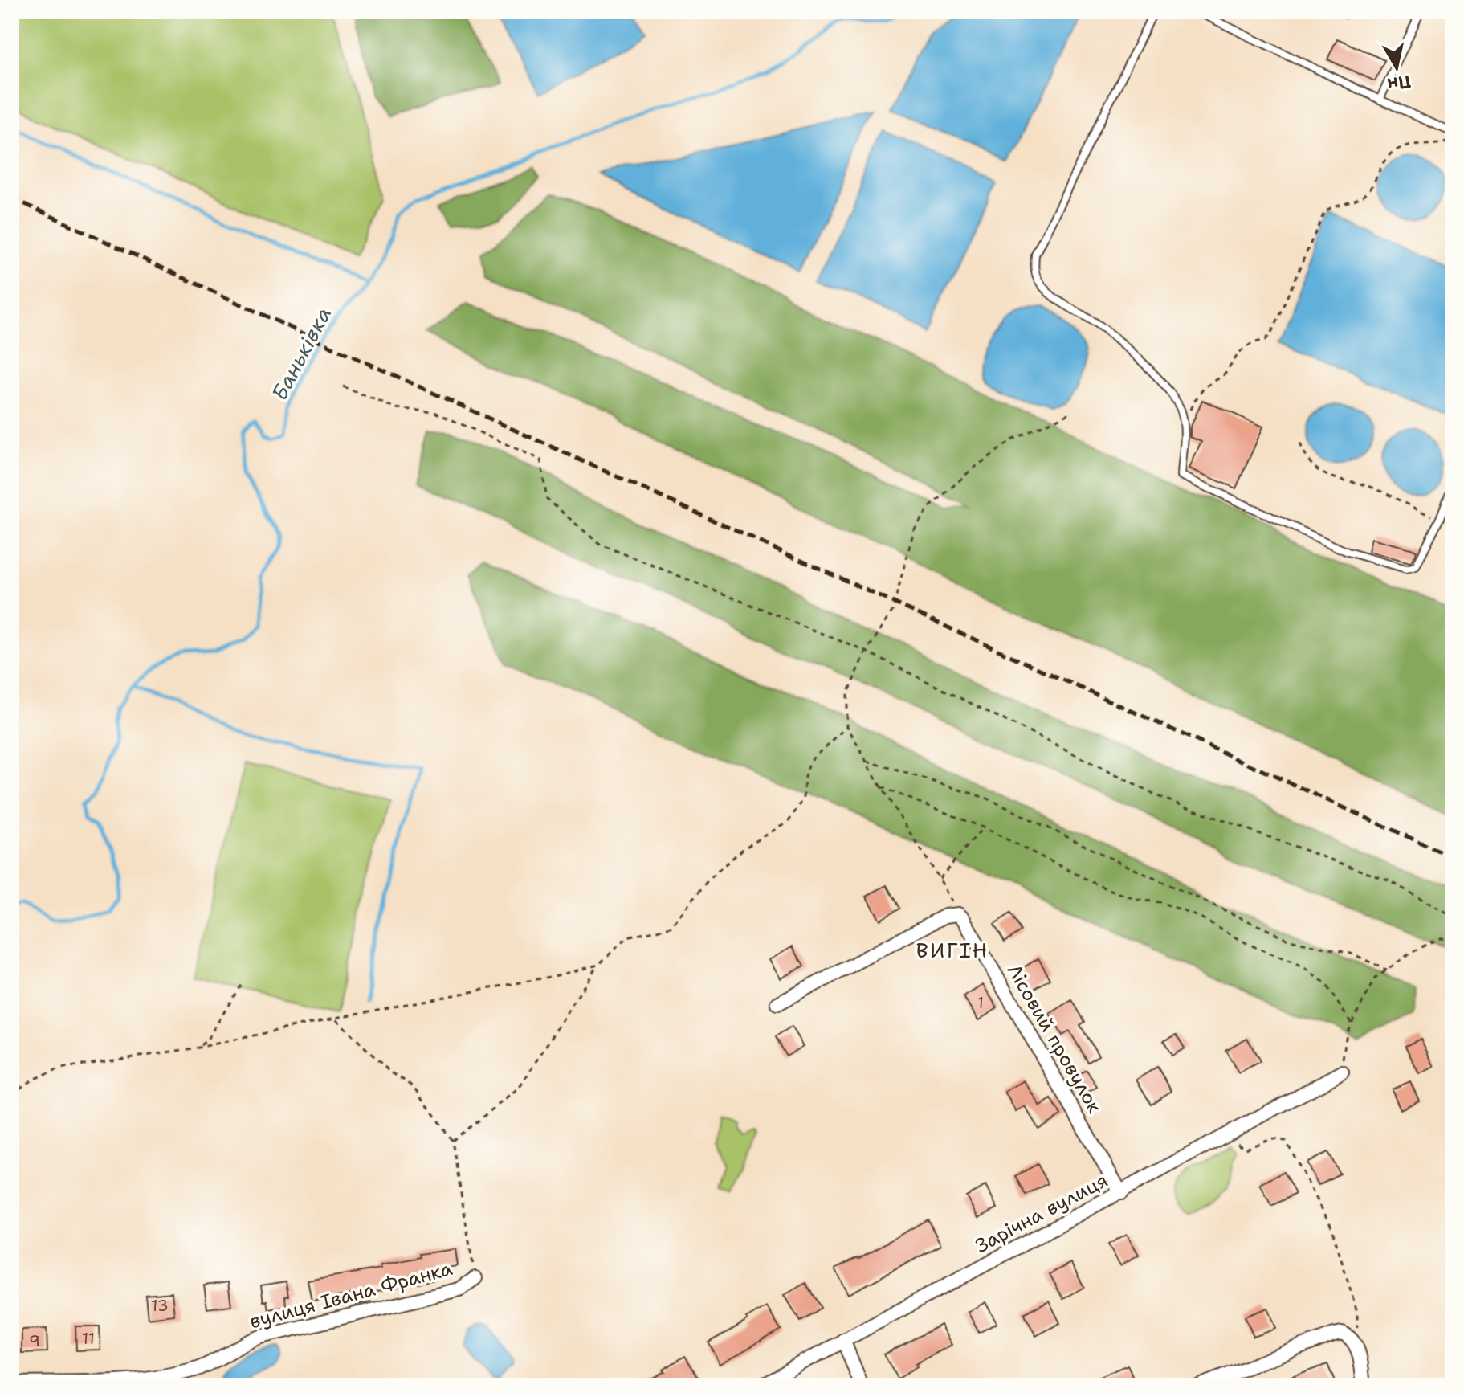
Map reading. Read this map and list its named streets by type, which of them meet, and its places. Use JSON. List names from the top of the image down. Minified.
{"streets":{"street":["Лісовий провулок","Зарічна вулиця","вулиця Івана Франка"]},"crossings":[["Лісовий провулок","Зарічна вулиця"]],"districts":["ВИГІН"],"water":["Баньківка"],"house_numbers":["1","13","11","9"],"north":"bottom"}
